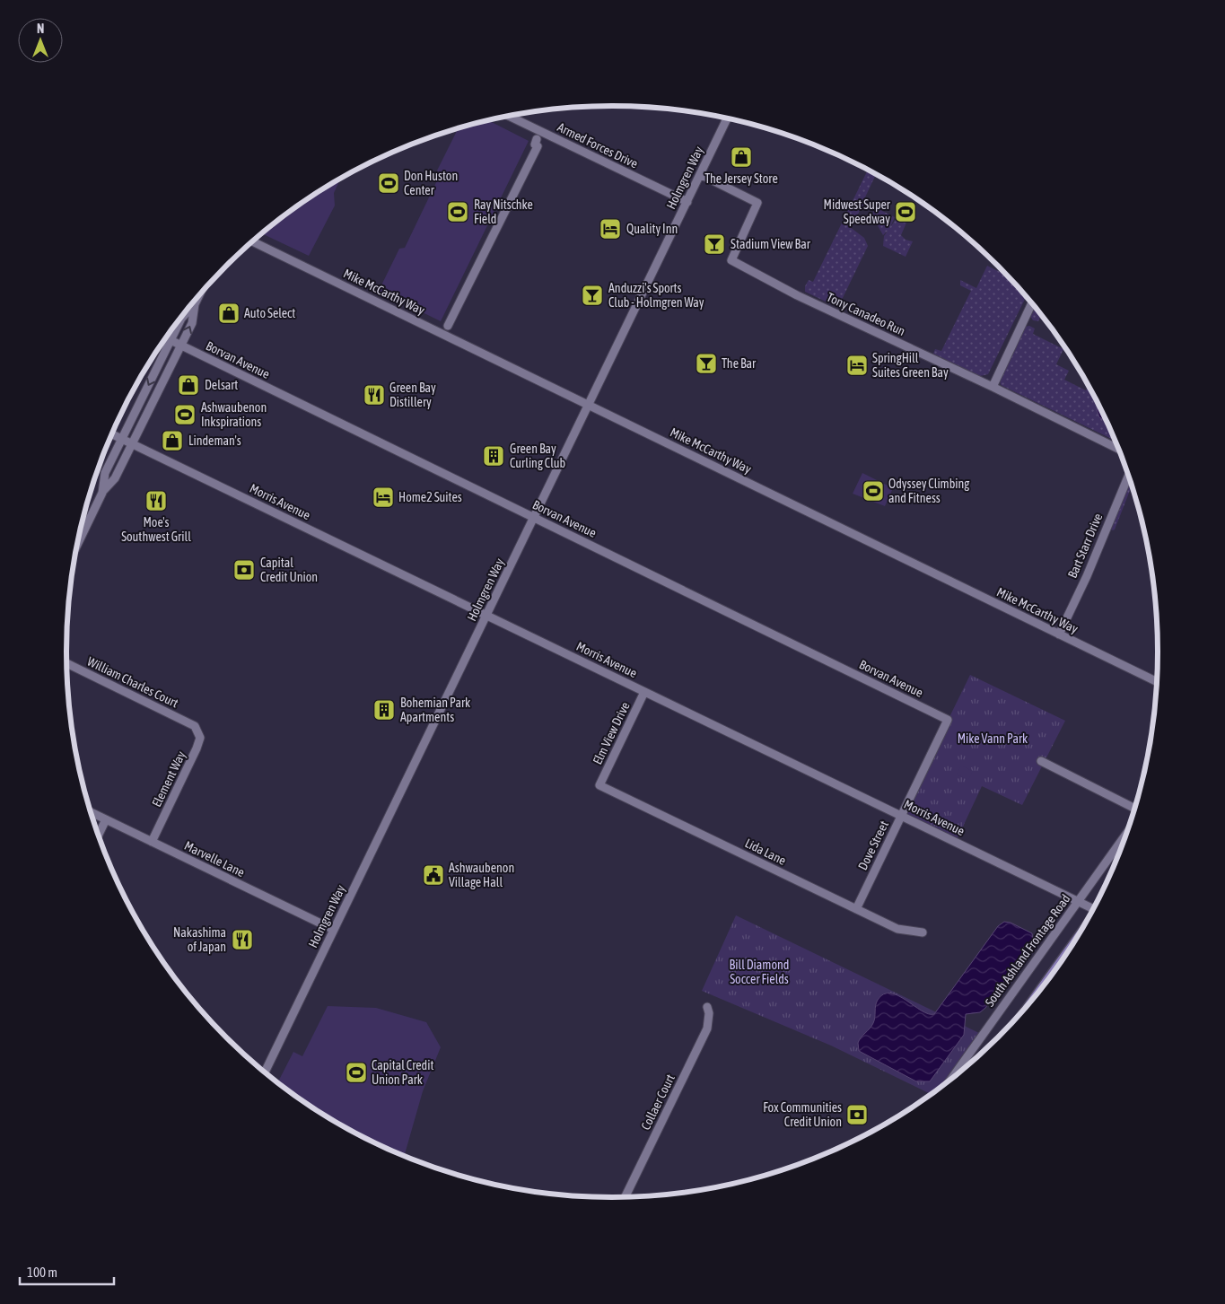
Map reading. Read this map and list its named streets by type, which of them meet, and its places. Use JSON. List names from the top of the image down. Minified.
{"streets":{"street":["Armed Forces Drive","Holmgren Way","Mike McCarthy Way","Tony Canadeo Run","Borvan Avenue","Morris Avenue","Bart Starr Drive","William Charles Court","Elm View Drive","Element Way","Dove Street","Lida Lane","Marvelle Lane","South Ashland Frontage Road","Collaer Court"]},"crossings":[["Armed Forces Drive","Holmgren Way"],["Holmgren Way","Mike McCarthy Way"],["Holmgren Way","Tony Canadeo Run"],["Holmgren Way","Borvan Avenue"],["Holmgren Way","Morris Avenue"],["Holmgren Way","Marvelle Lane"],["Mike McCarthy Way","Bart Starr Drive"],["Borvan Avenue","Dove Street"],["Morris Avenue","Elm View Drive"],["Morris Avenue","Dove Street"],["Morris Avenue","South Ashland Frontage Road"],["William Charles Court","Element Way"],["Elm View Drive","Lida Lane"],["Element Way","Marvelle Lane"],["Dove Street","Lida Lane"]],"parks":["Mike Vann Park","Bill Diamond Soccer Fields"],"places":{"shop":["The Jersey Store","Auto Select","Delsart","Lindeman's"],"sports":["Don Huston Center","Ray Nitschke Field","Midwest Super Speedway","Ashwaubenon Inkspirations","Odyssey Climbing and Fitness","Capital Credit Union Park"],"hotel":["Quality Inn","SpringHill Suites Green Bay","Home2 Suites"],"bar":["Stadium View Bar","Anduzzi's Sports Club - Holmgren Way","The Bar"],"restaurant":["Green Bay Distillery","Moe's Southwest Grill","Nakashima of Japan"],"building":["Green Bay Curling Club","Bohemian Park Apartments"],"bank":["Capital Credit Union","Fox Communities Credit Union"],"public building":["Ashwaubenon Village Hall"]},"scale_bar":"100 m","north":"top"}
